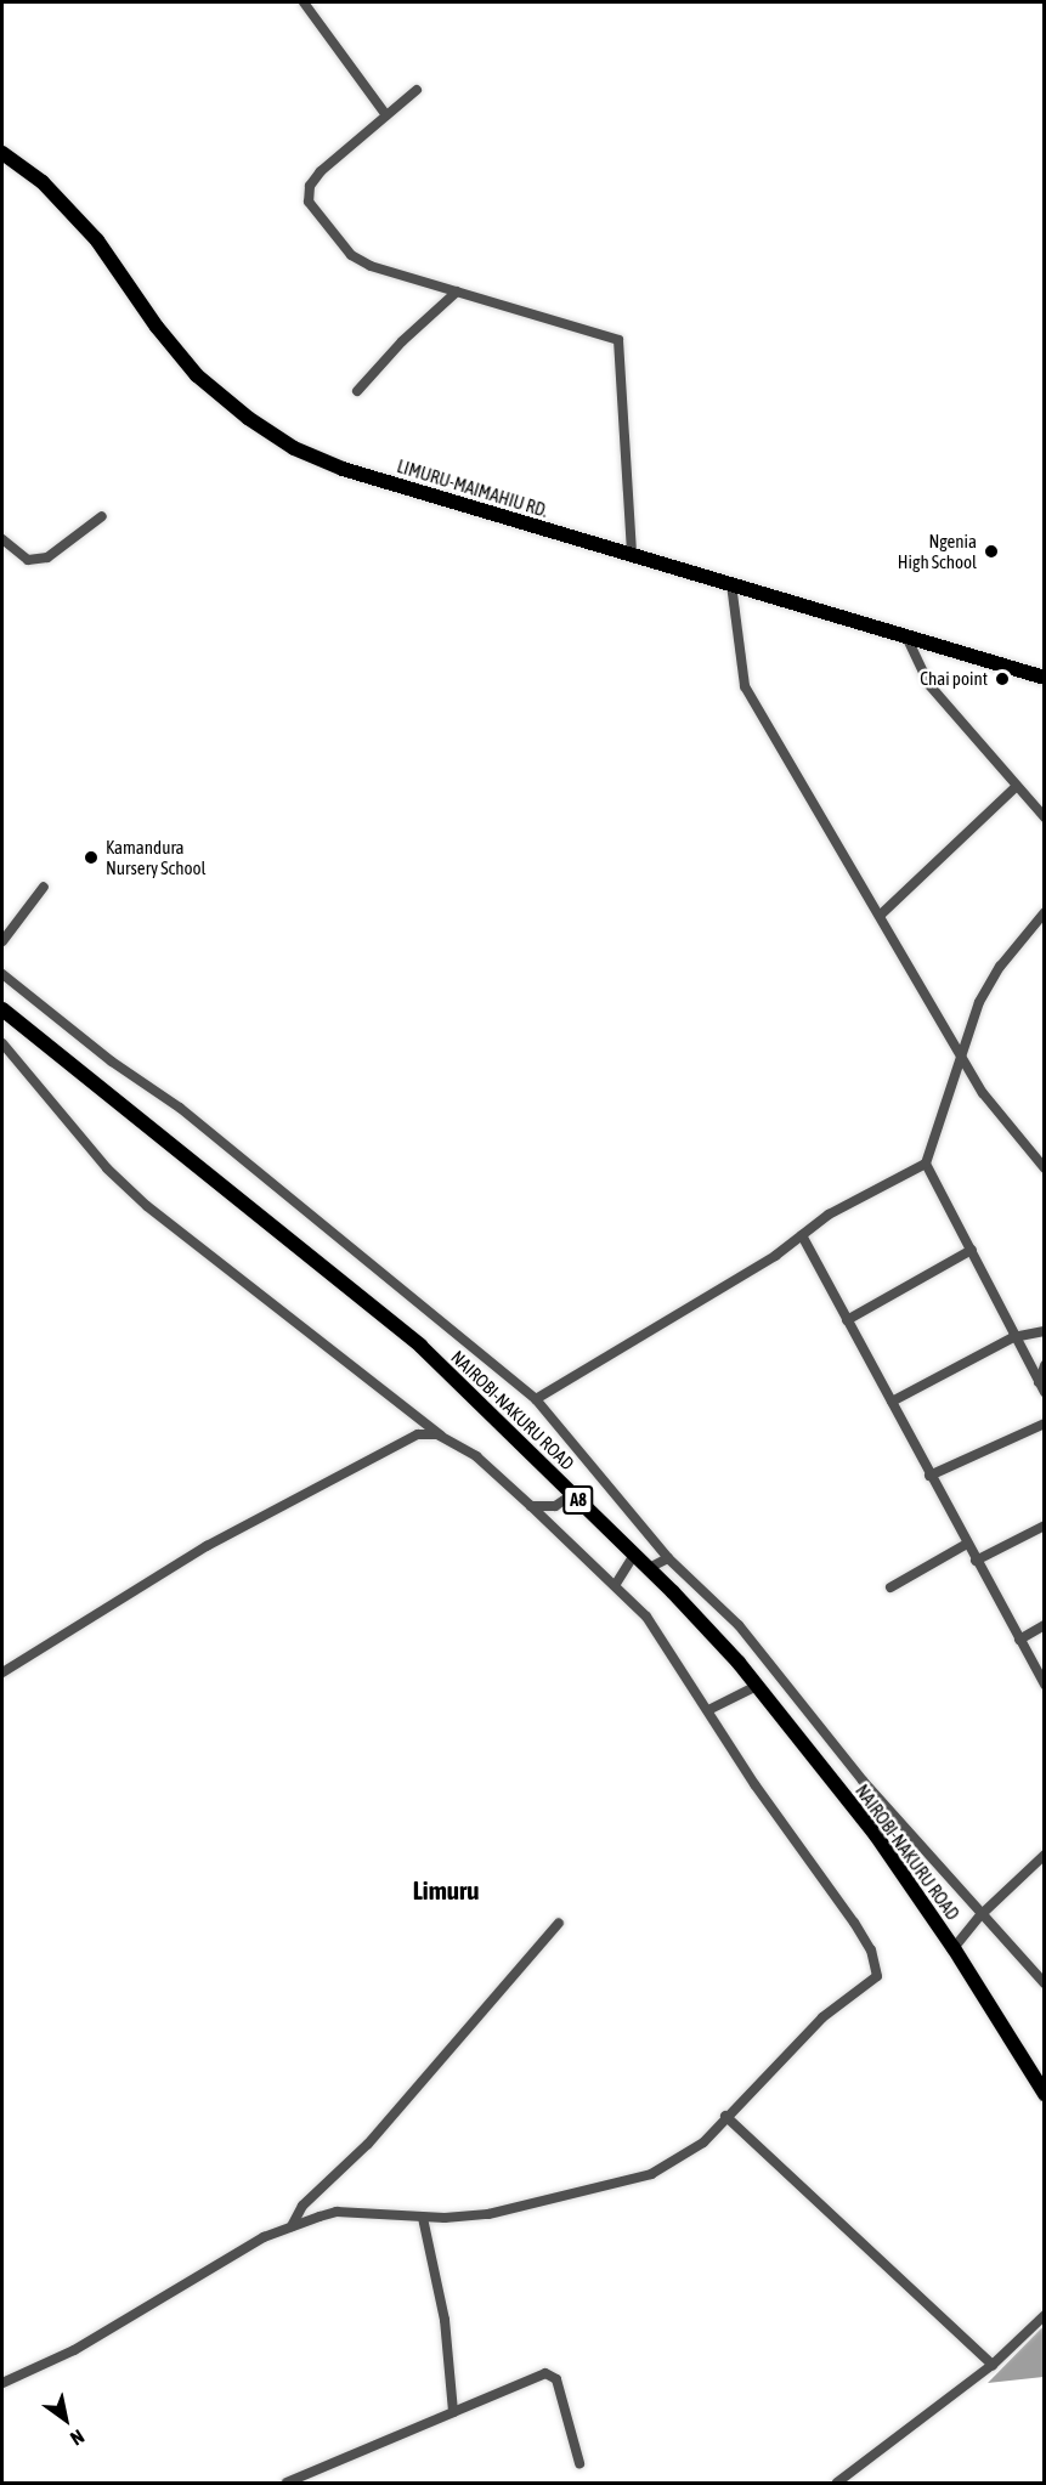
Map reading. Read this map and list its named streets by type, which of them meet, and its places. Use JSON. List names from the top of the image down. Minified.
{"streets":{"highway":["LIMURU-MAIMAHIU RD.","NAIROBI-NAKURU ROAD","A8"]},"districts":["Limuru"],"places":["Ngenia High School","Chai point","Kamandura Nursery School"],"north":"bottom right"}
